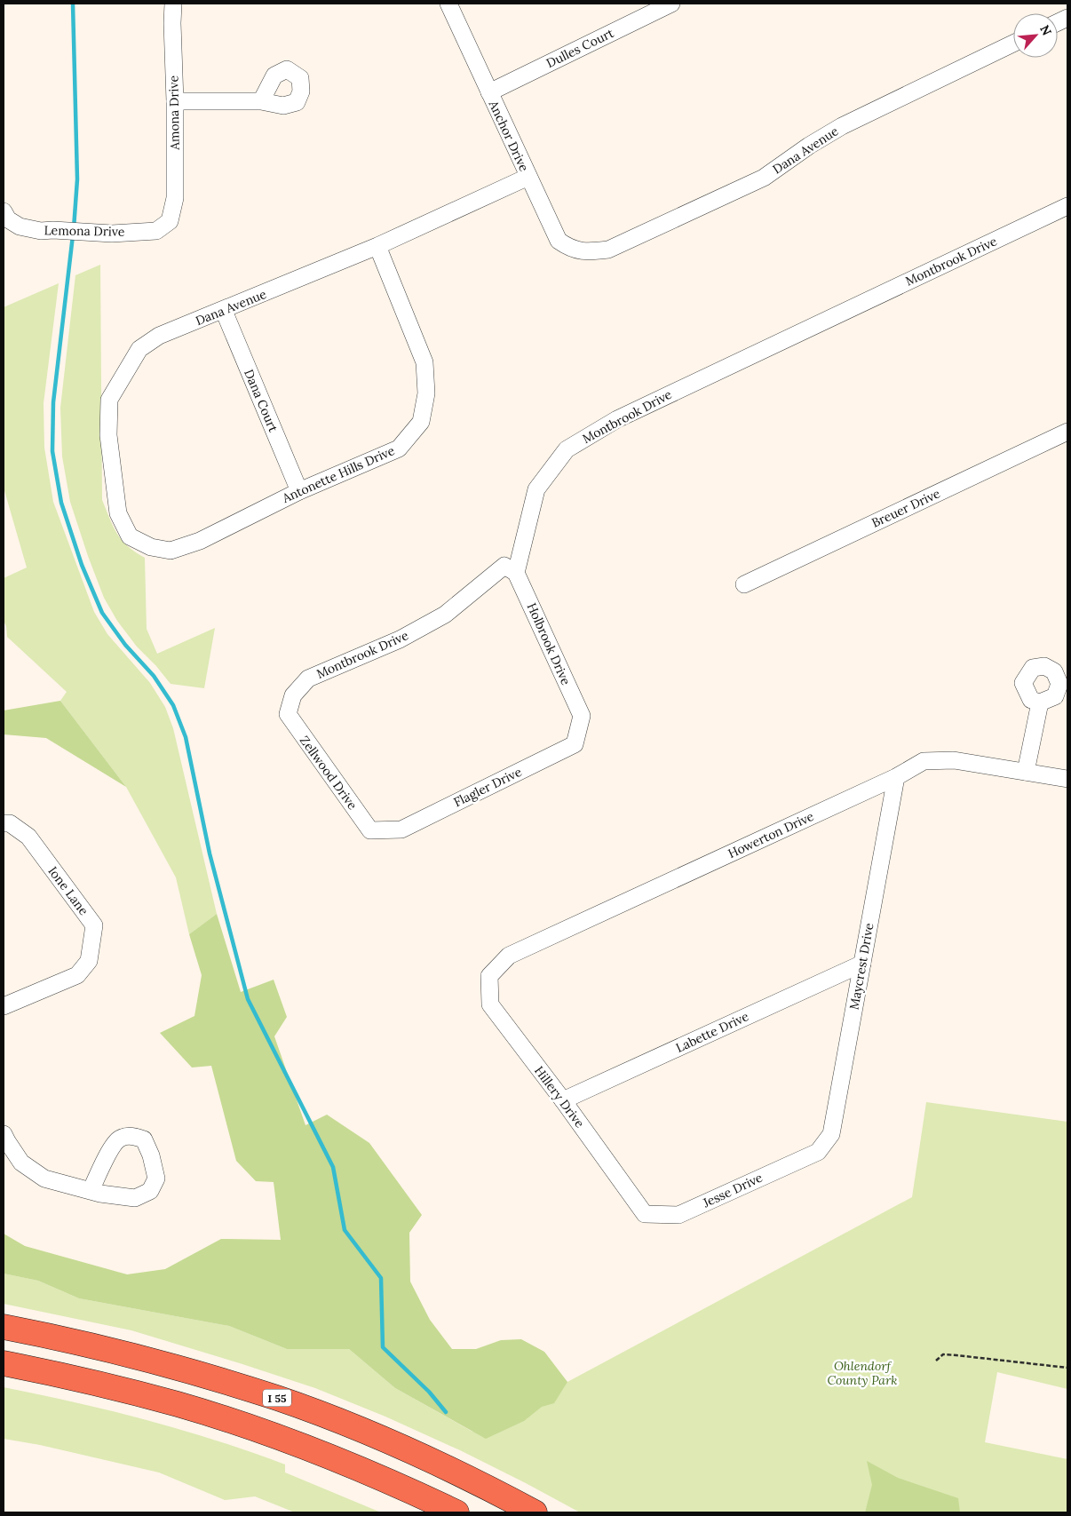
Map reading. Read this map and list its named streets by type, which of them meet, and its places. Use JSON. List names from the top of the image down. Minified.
{"streets":{"highway":["I 55"],"street":["Dulles Court","Amona Drive","Anchor Drive","Dana Avenue","Lemona Drive","Montbrook Drive","Dana Court","Antonette Hills Drive","Breuer Drive","Holbrook Drive","Zellwood Drive","Flagler Drive","Howerton Drive","Ione Lane","Maycrest Drive","Labette Drive","Hillery Drive","Jesse Drive"]},"crossings":[["Dulles Court","Anchor Drive"],["Amona Drive","Lemona Drive"],["Anchor Drive","Dana Avenue"],["Dana Avenue","Dana Court"],["Dana Avenue","Antonette Hills Drive"],["Montbrook Drive","Holbrook Drive"],["Montbrook Drive","Zellwood Drive"],["Dana Court","Antonette Hills Drive"],["Holbrook Drive","Flagler Drive"],["Zellwood Drive","Flagler Drive"],["Howerton Drive","Maycrest Drive"],["Howerton Drive","Hillery Drive"],["Maycrest Drive","Labette Drive"],["Maycrest Drive","Jesse Drive"],["Labette Drive","Hillery Drive"],["Hillery Drive","Jesse Drive"]],"parks":["Ohlendorf County Park"],"north":"top right"}
